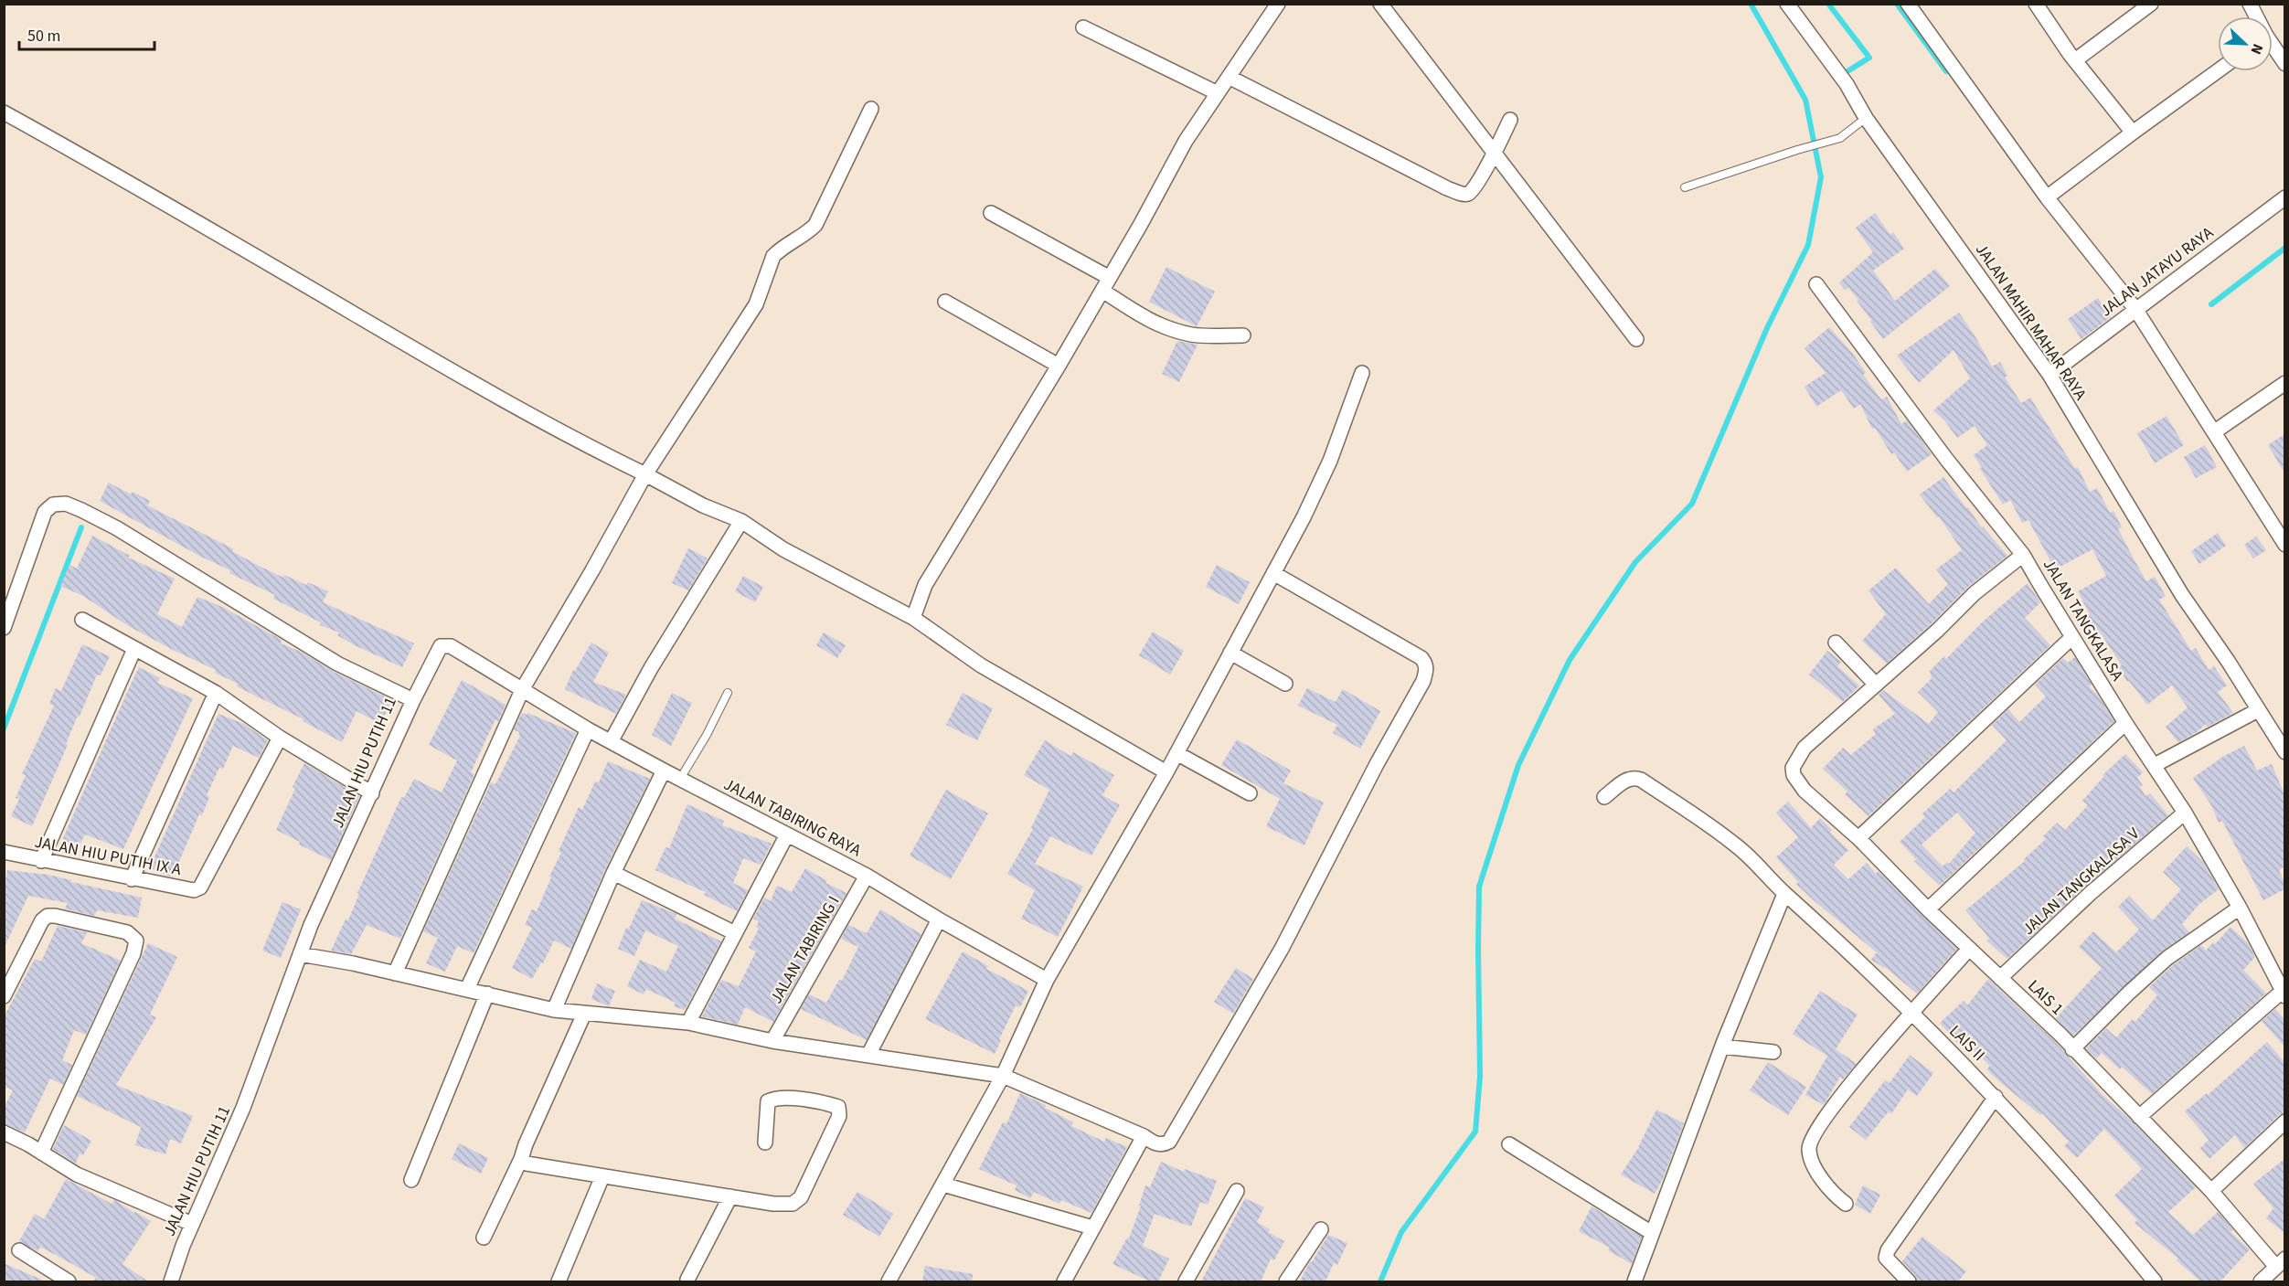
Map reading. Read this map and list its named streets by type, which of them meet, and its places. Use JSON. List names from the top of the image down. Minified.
{"streets":{"street":["JALAN JATAYU RAYA","JALAN MAHIR MAHAR RAYA","JALAN TANGKALASA","JALAN HIU PUTIH 11","JALAN TABIRING RAYA","JALAN HIU PUTIH IX A","JALAN TANGKALASA V","JALAN TABIRING I","LAIS 1","LAIS II"]},"crossings":[["JALAN JATAYU RAYA","JALAN MAHIR MAHAR RAYA"],["JALAN TANGKALASA","JALAN TANGKALASA V"],["JALAN HIU PUTIH 11","JALAN TABIRING RAYA"],["JALAN TABIRING RAYA","JALAN TABIRING I"],["JALAN TANGKALASA V","LAIS 1"]],"scale_bar":"50 m","north":"bottom right"}
